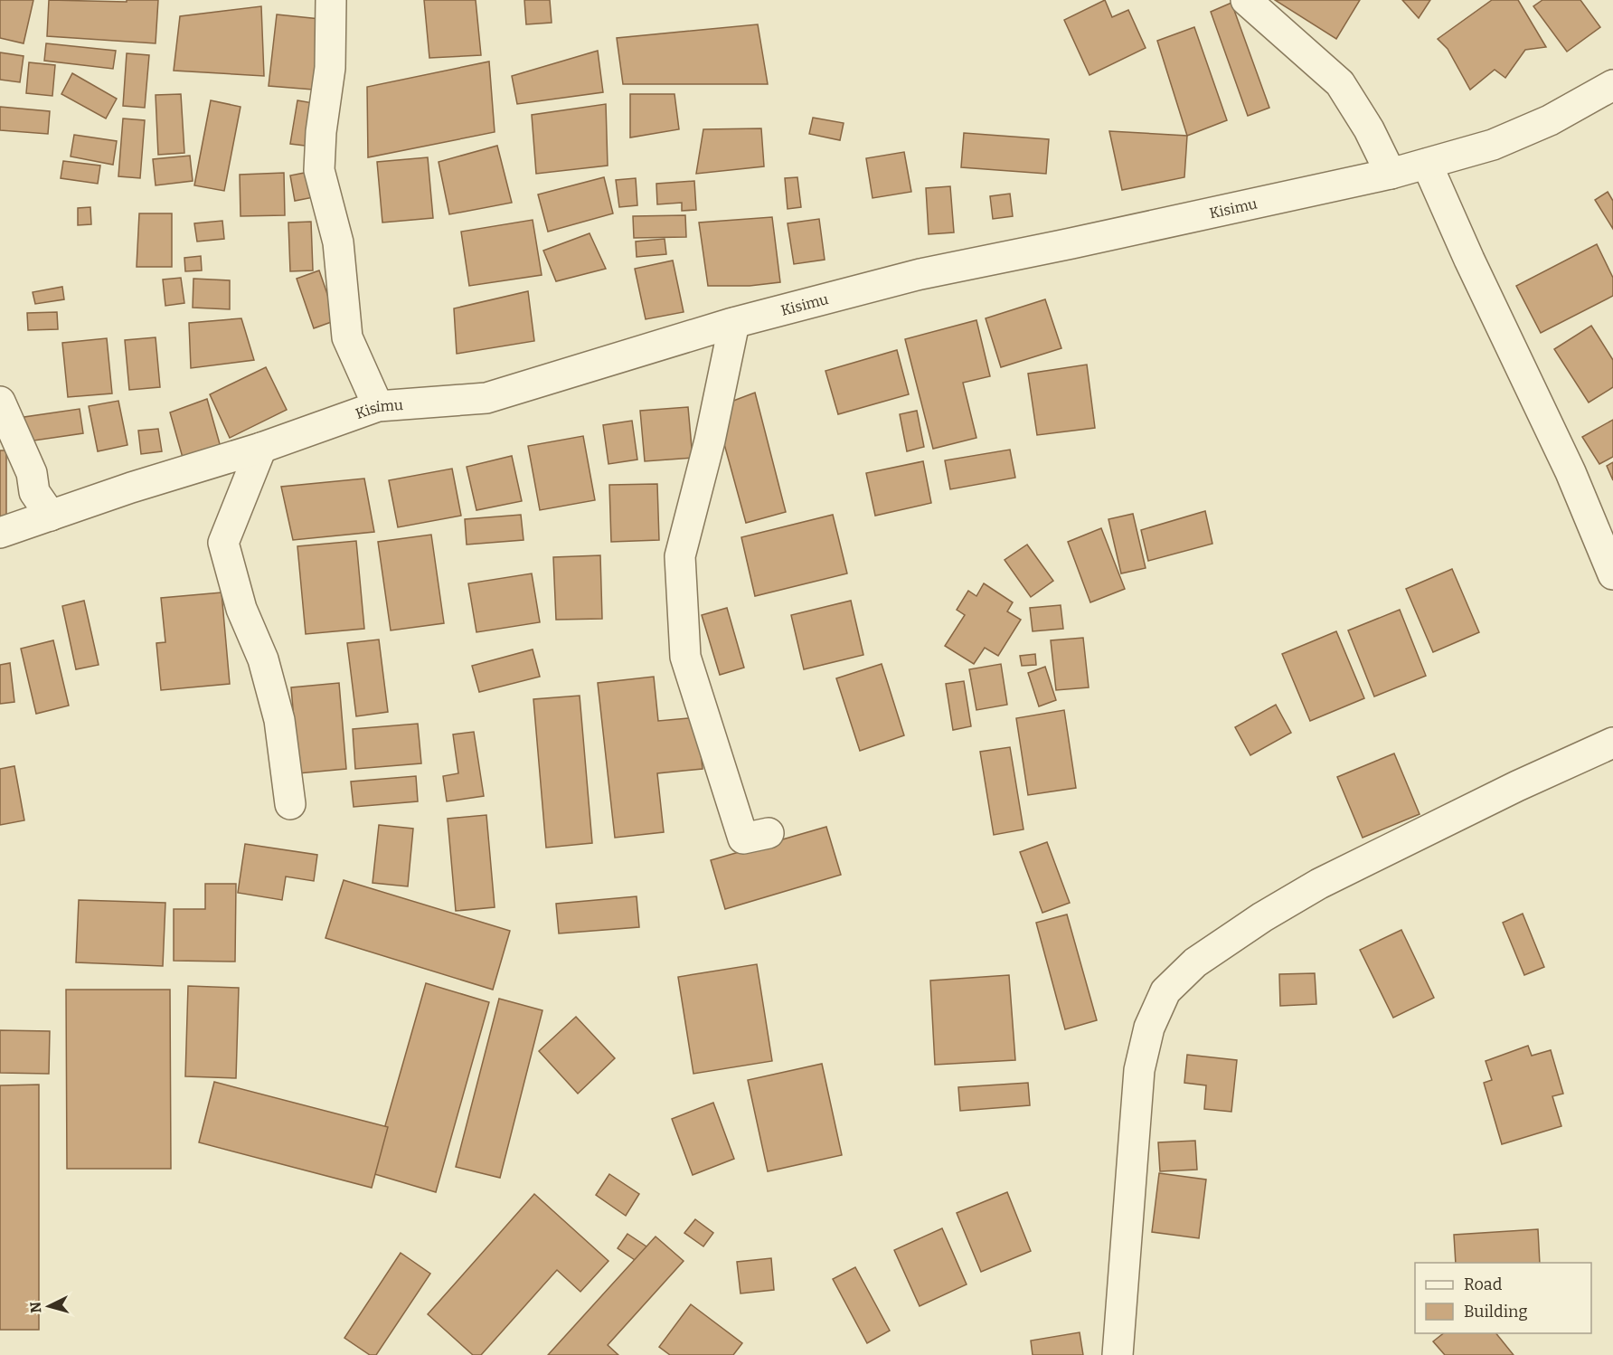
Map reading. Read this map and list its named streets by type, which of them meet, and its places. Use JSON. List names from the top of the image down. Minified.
{"streets":{"street":["Kisimu"]},"legend":["Road","Building"],"north":"left"}
